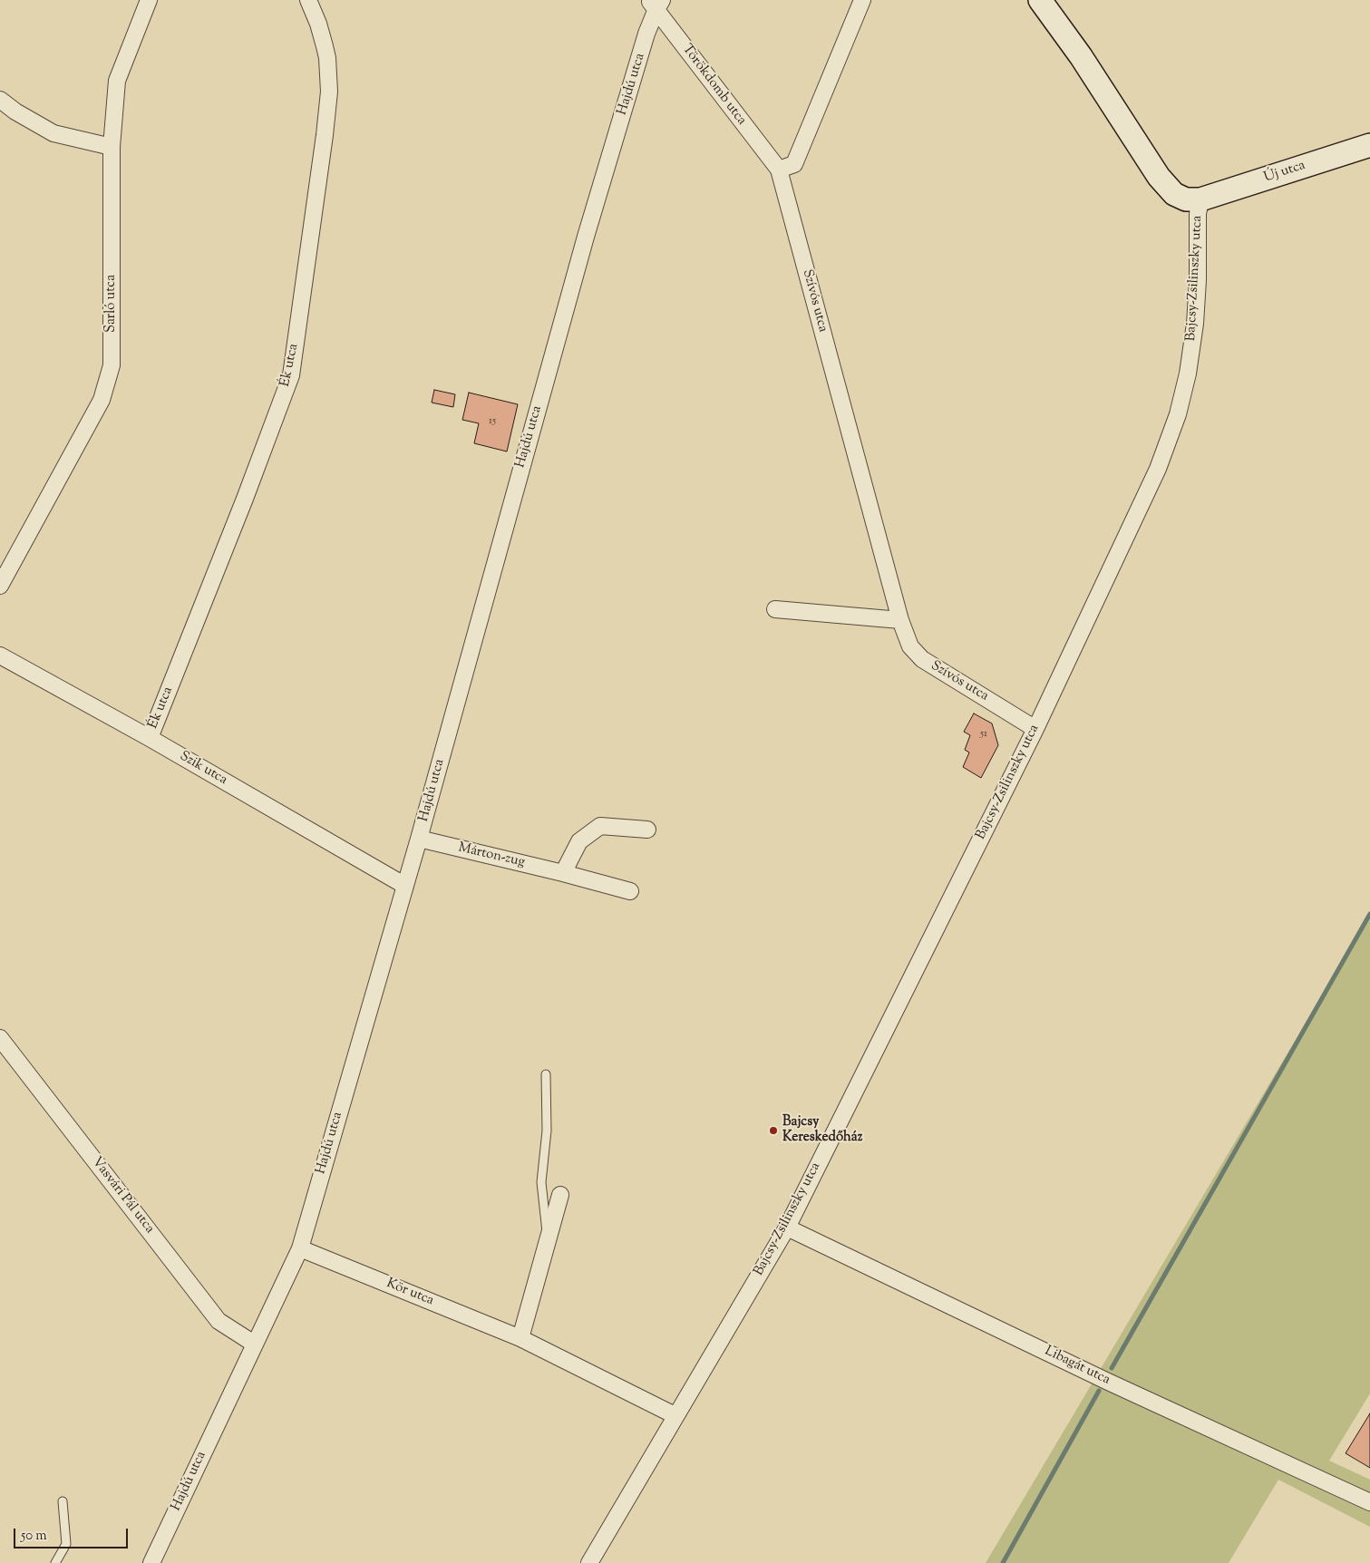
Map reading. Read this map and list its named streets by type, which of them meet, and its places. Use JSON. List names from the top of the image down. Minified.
{"streets":{"main road":["Új utca","Bajcsy-Zsilinszky utca"],"street":["Hajdú utca","Törökdomb utca","Szívós utca","Sarló utca","Ék utca","Szik utca","Márton-zug","Vasvári Pál utca","Kör utca","Libagát utca"]},"crossings":[["Hajdú utca","Törökdomb utca"],["Hajdú utca","Szik utca"],["Hajdú utca","Márton-zug"],["Hajdú utca","Vasvári Pál utca"],["Hajdú utca","Kör utca"],["Törökdomb utca","Szívós utca"],["Új utca","Bajcsy-Zsilinszky utca"],["Bajcsy-Zsilinszky utca","Szívós utca"],["Bajcsy-Zsilinszky utca","Kör utca"],["Bajcsy-Zsilinszky utca","Libagát utca"],["Ék utca","Szik utca"]],"places":["Bajcsy Kereskedőház"],"house_numbers":["15","51"],"scale_bar":"50 m"}
